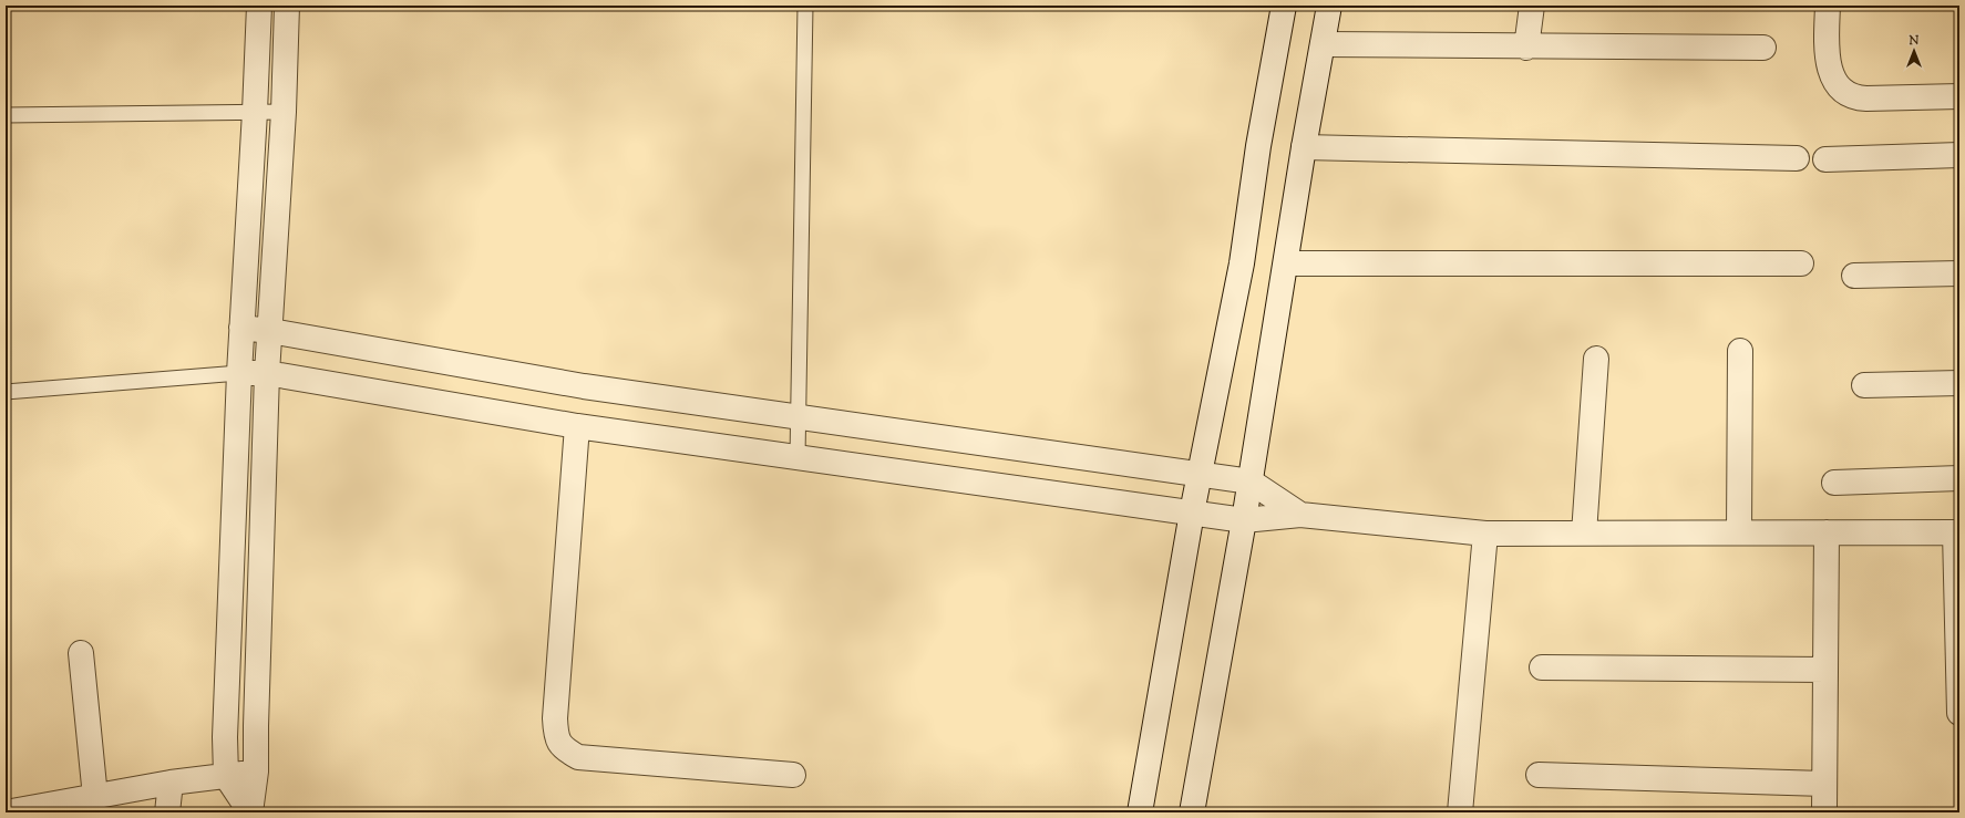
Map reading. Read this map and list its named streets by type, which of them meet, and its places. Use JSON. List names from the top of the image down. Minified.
{"north":"top"}
